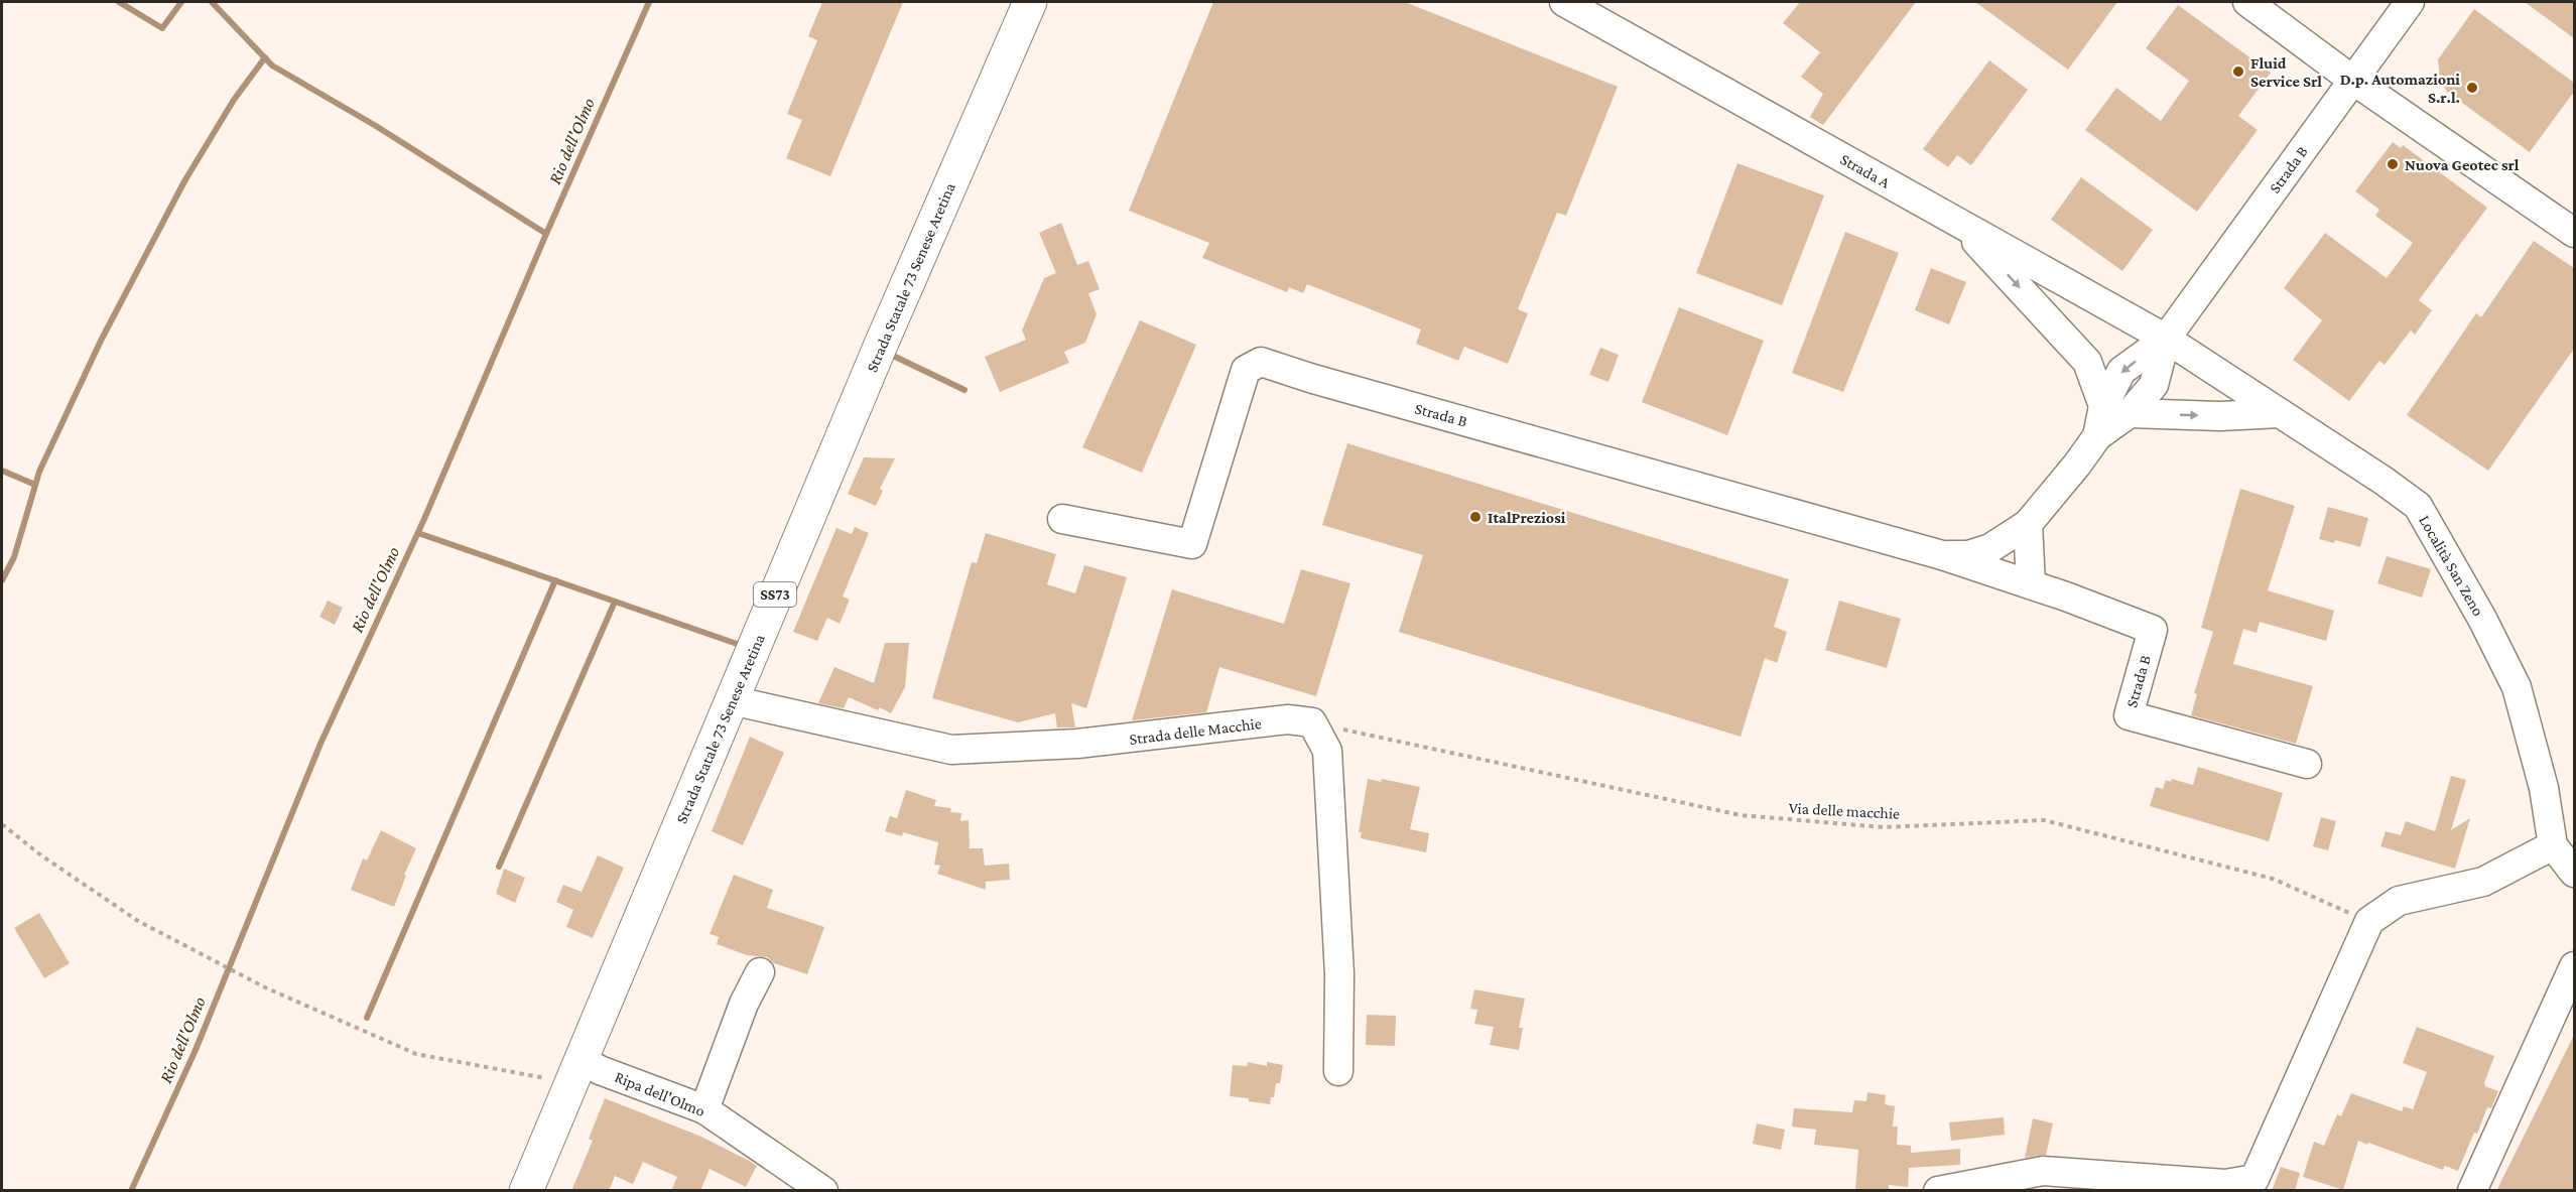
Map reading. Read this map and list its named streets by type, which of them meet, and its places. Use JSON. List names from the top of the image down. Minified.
{"streets":{"main road":["Strada Statale 73 Senese Aretina","SS73"],"street":["Strada B","Strada A","Località San Zeno","Strada delle Macchie","Ripa dell'Olmo"],"path":["Via delle macchie"]},"crossings":[["Strada B","Strada A"],["Strada B","Località San Zeno"],["Strada A","Località San Zeno"],["Strada Statale 73 Senese Aretina","Strada delle Macchie"],["Strada Statale 73 Senese Aretina","Ripa dell'Olmo"],["Strada delle Macchie","Via delle macchie"]],"water":["Rio dell'Olmo"],"places":["Fluid Service Srl","D.p. Automazioni S.r.l.","Nuova Geotec srl","ItalPreziosi"]}
